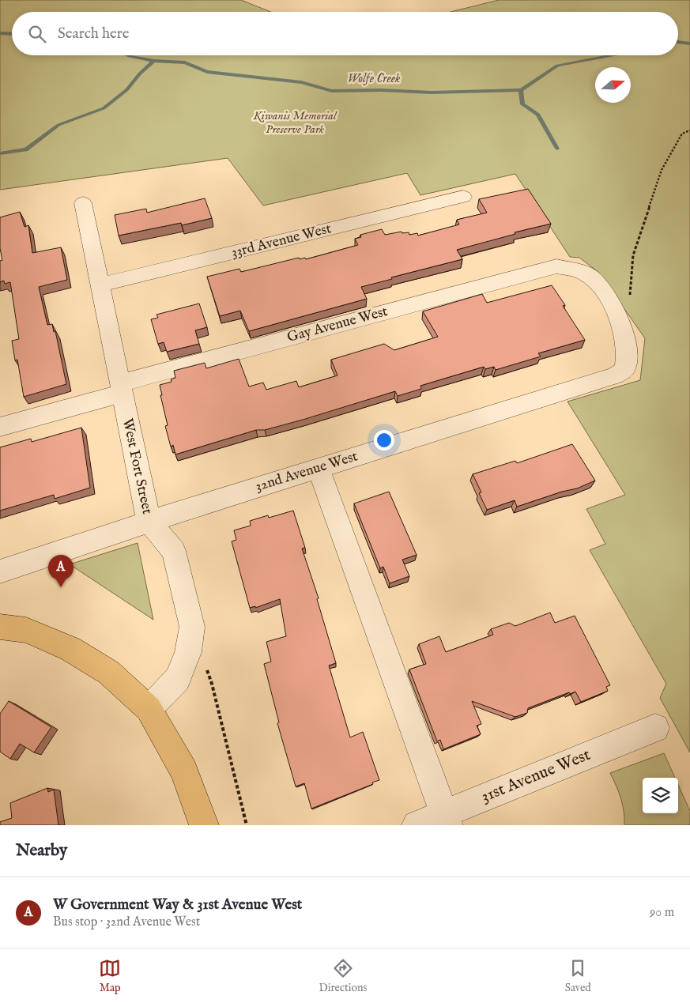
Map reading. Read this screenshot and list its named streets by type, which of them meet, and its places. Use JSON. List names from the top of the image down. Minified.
{"streets":{"street":["33rd Avenue West","Gay Avenue West","West Fort Street","32nd Avenue West","31st Avenue West"]},"crossings":[["33rd Avenue West","West Fort Street"],["Gay Avenue West","West Fort Street"],["Gay Avenue West","32nd Avenue West"],["West Fort Street","32nd Avenue West"]],"water":["Wolfe Creek"],"parks":["Kiwanis Memorial Preserve Park"],"north":"right","page":{"search":"Search here","pins":"A","heading":"Nearby","list":[{"mark":"A","name":"W Government Way & 31st Avenue West","note":"Bus stop · 32nd Avenue West","value":"90 m"}],"nav":["Map","Directions","Saved"]}}
